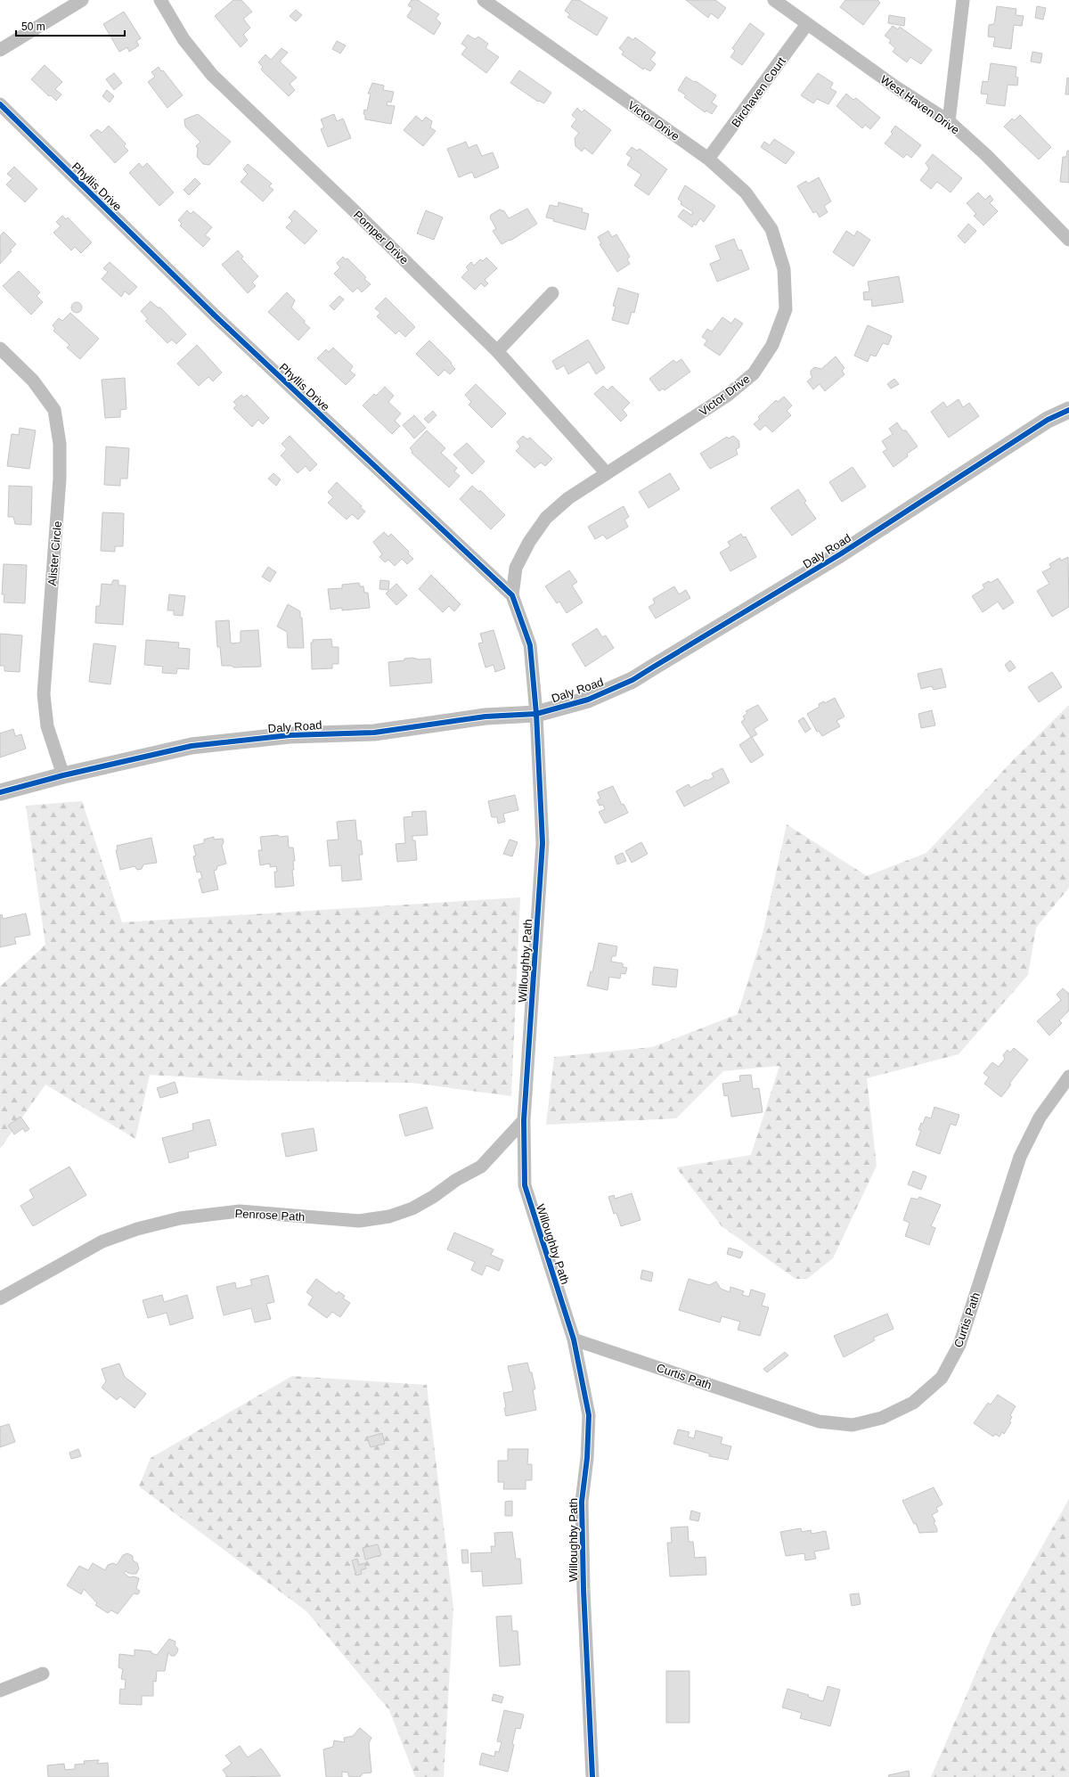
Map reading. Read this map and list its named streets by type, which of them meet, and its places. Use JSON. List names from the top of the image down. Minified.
{"streets":{"street":["Birchaven Court","West Haven Drive","Victor Drive","Phyllis Drive","Pomper Drive","Daly Road","Alister Circle","Willoughby Path","Penrose Path","Curtis Path"]},"crossings":[["Birchaven Court","West Haven Drive"],["Birchaven Court","Victor Drive"],["Victor Drive","Phyllis Drive"],["Victor Drive","Pomper Drive"],["Phyllis Drive","Daly Road"],["Phyllis Drive","Willoughby Path"],["Daly Road","Alister Circle"],["Daly Road","Willoughby Path"],["Willoughby Path","Penrose Path"],["Willoughby Path","Curtis Path"]],"scale_bar":"50 m"}
